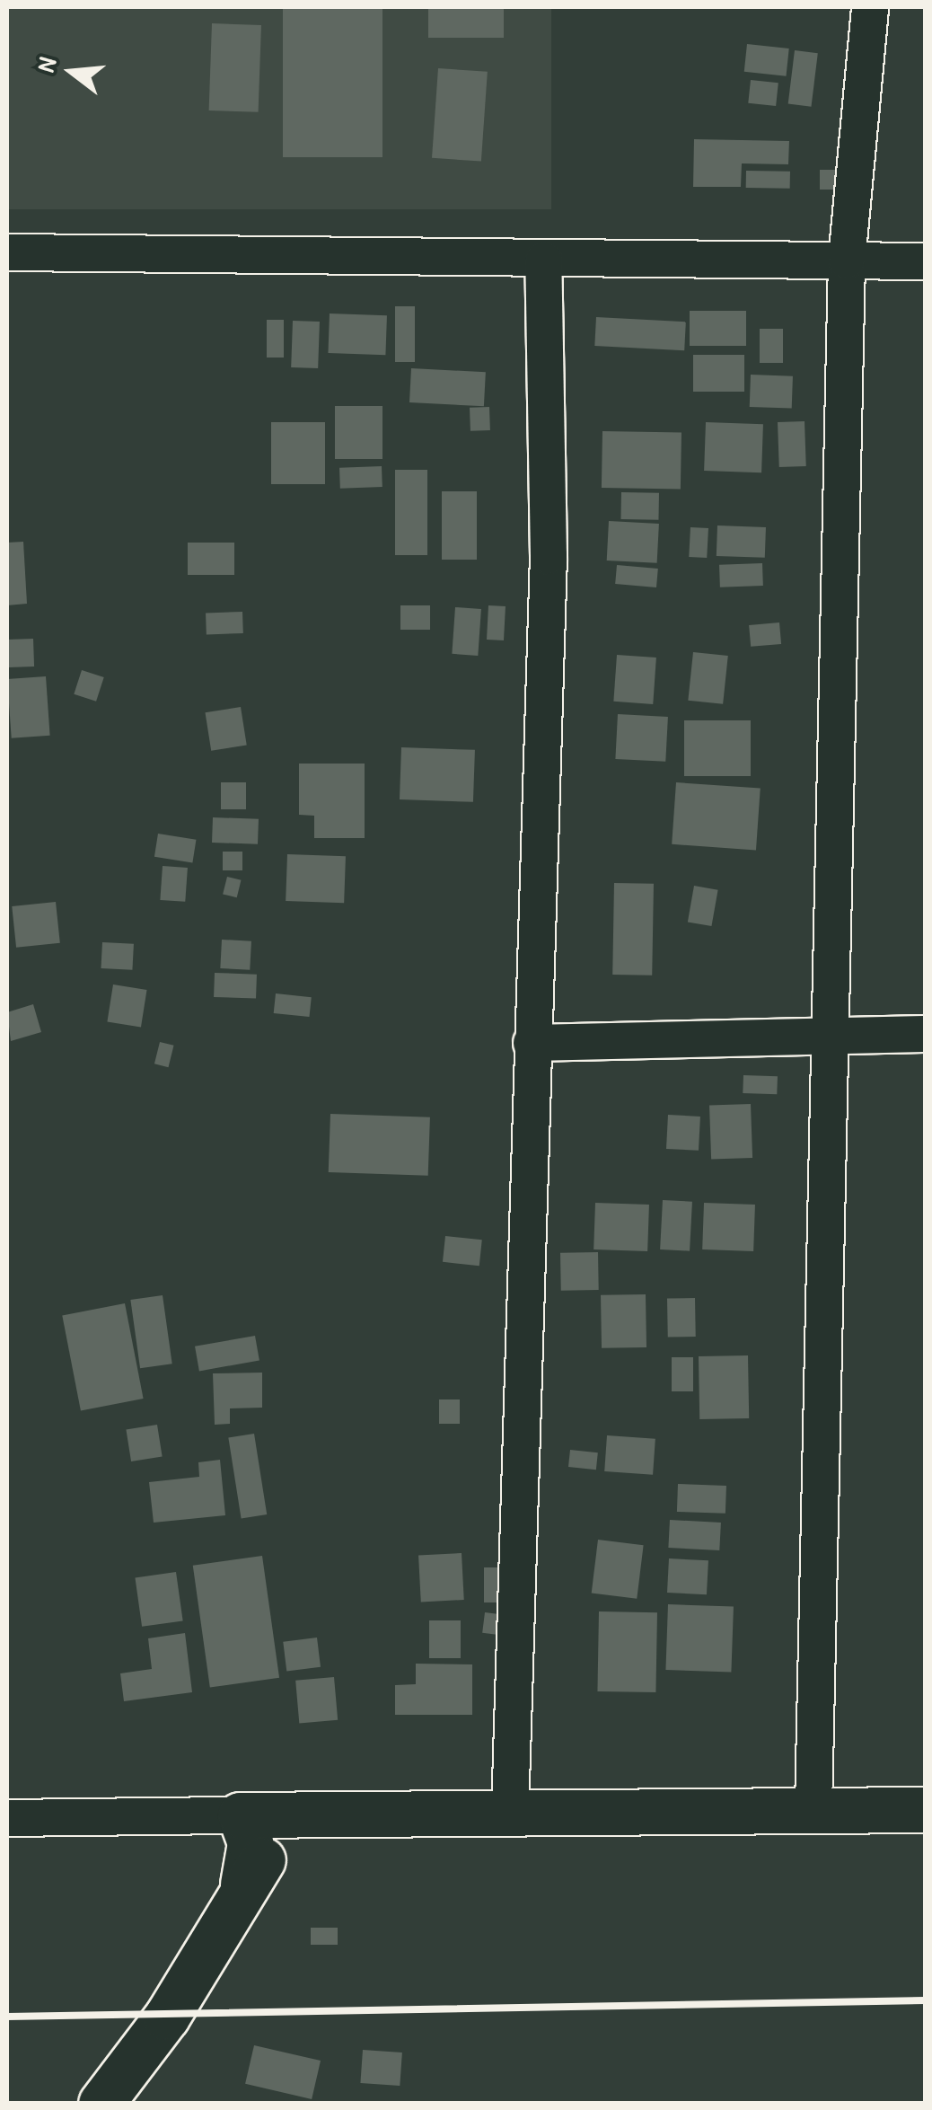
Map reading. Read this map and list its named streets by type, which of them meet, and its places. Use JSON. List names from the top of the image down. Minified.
{"north":"left"}
